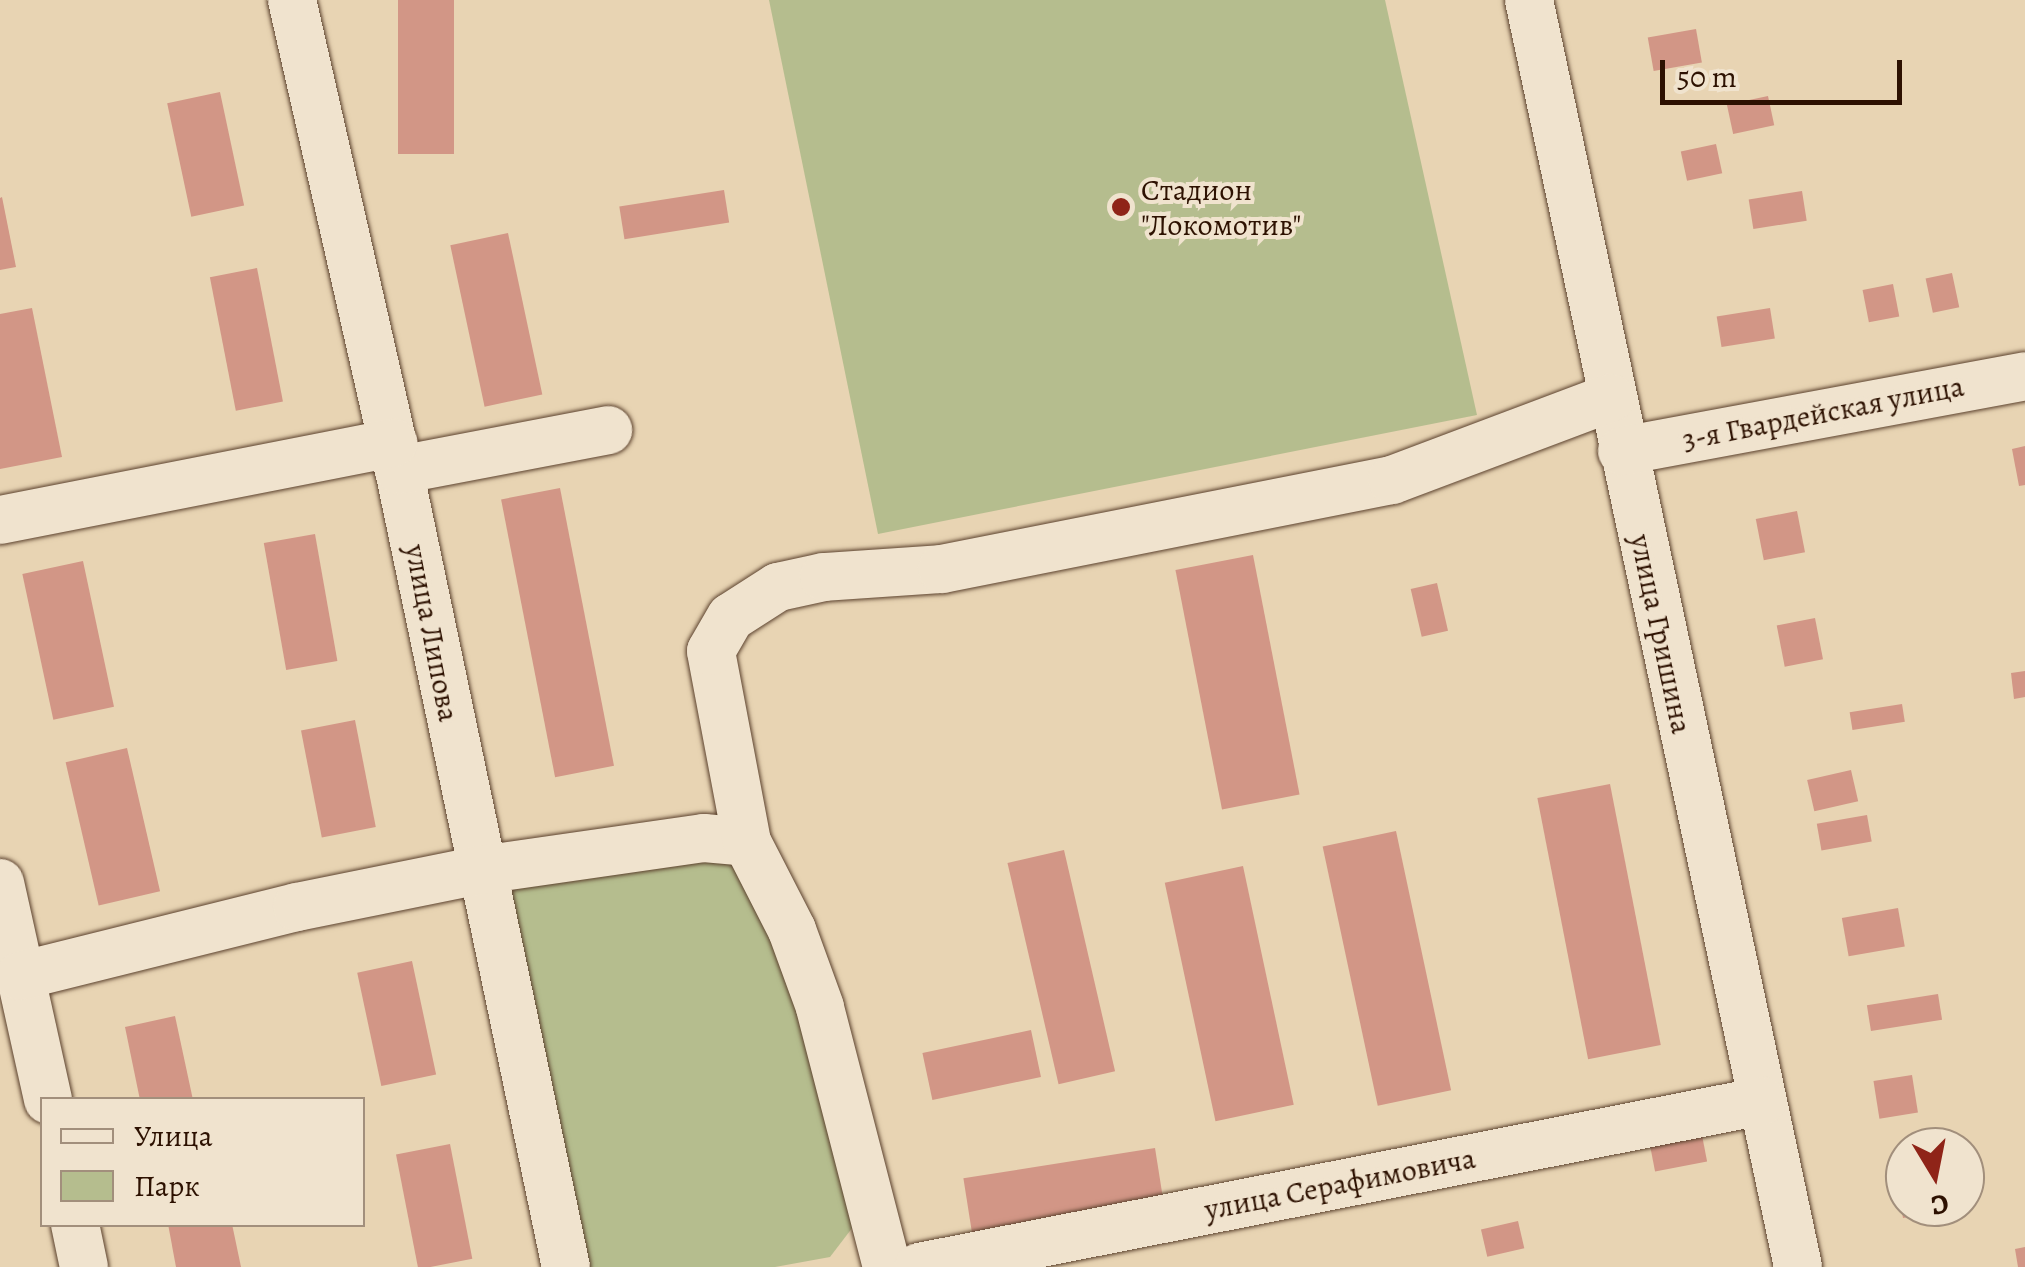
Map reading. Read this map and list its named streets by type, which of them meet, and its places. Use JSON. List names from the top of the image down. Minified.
{"streets":{"street":["3-я Гвардейская улица","улица Липова","улица Гришина","улица Серафимовича"]},"crossings":[["3-я Гвардейская улица","улица Гришина"],["улица Гришина","улица Серафимовича"]],"places":["Стадион \"Локомотив\""],"legend":["Улица","Парк"],"scale_bar":"50 m","north":"bottom"}
